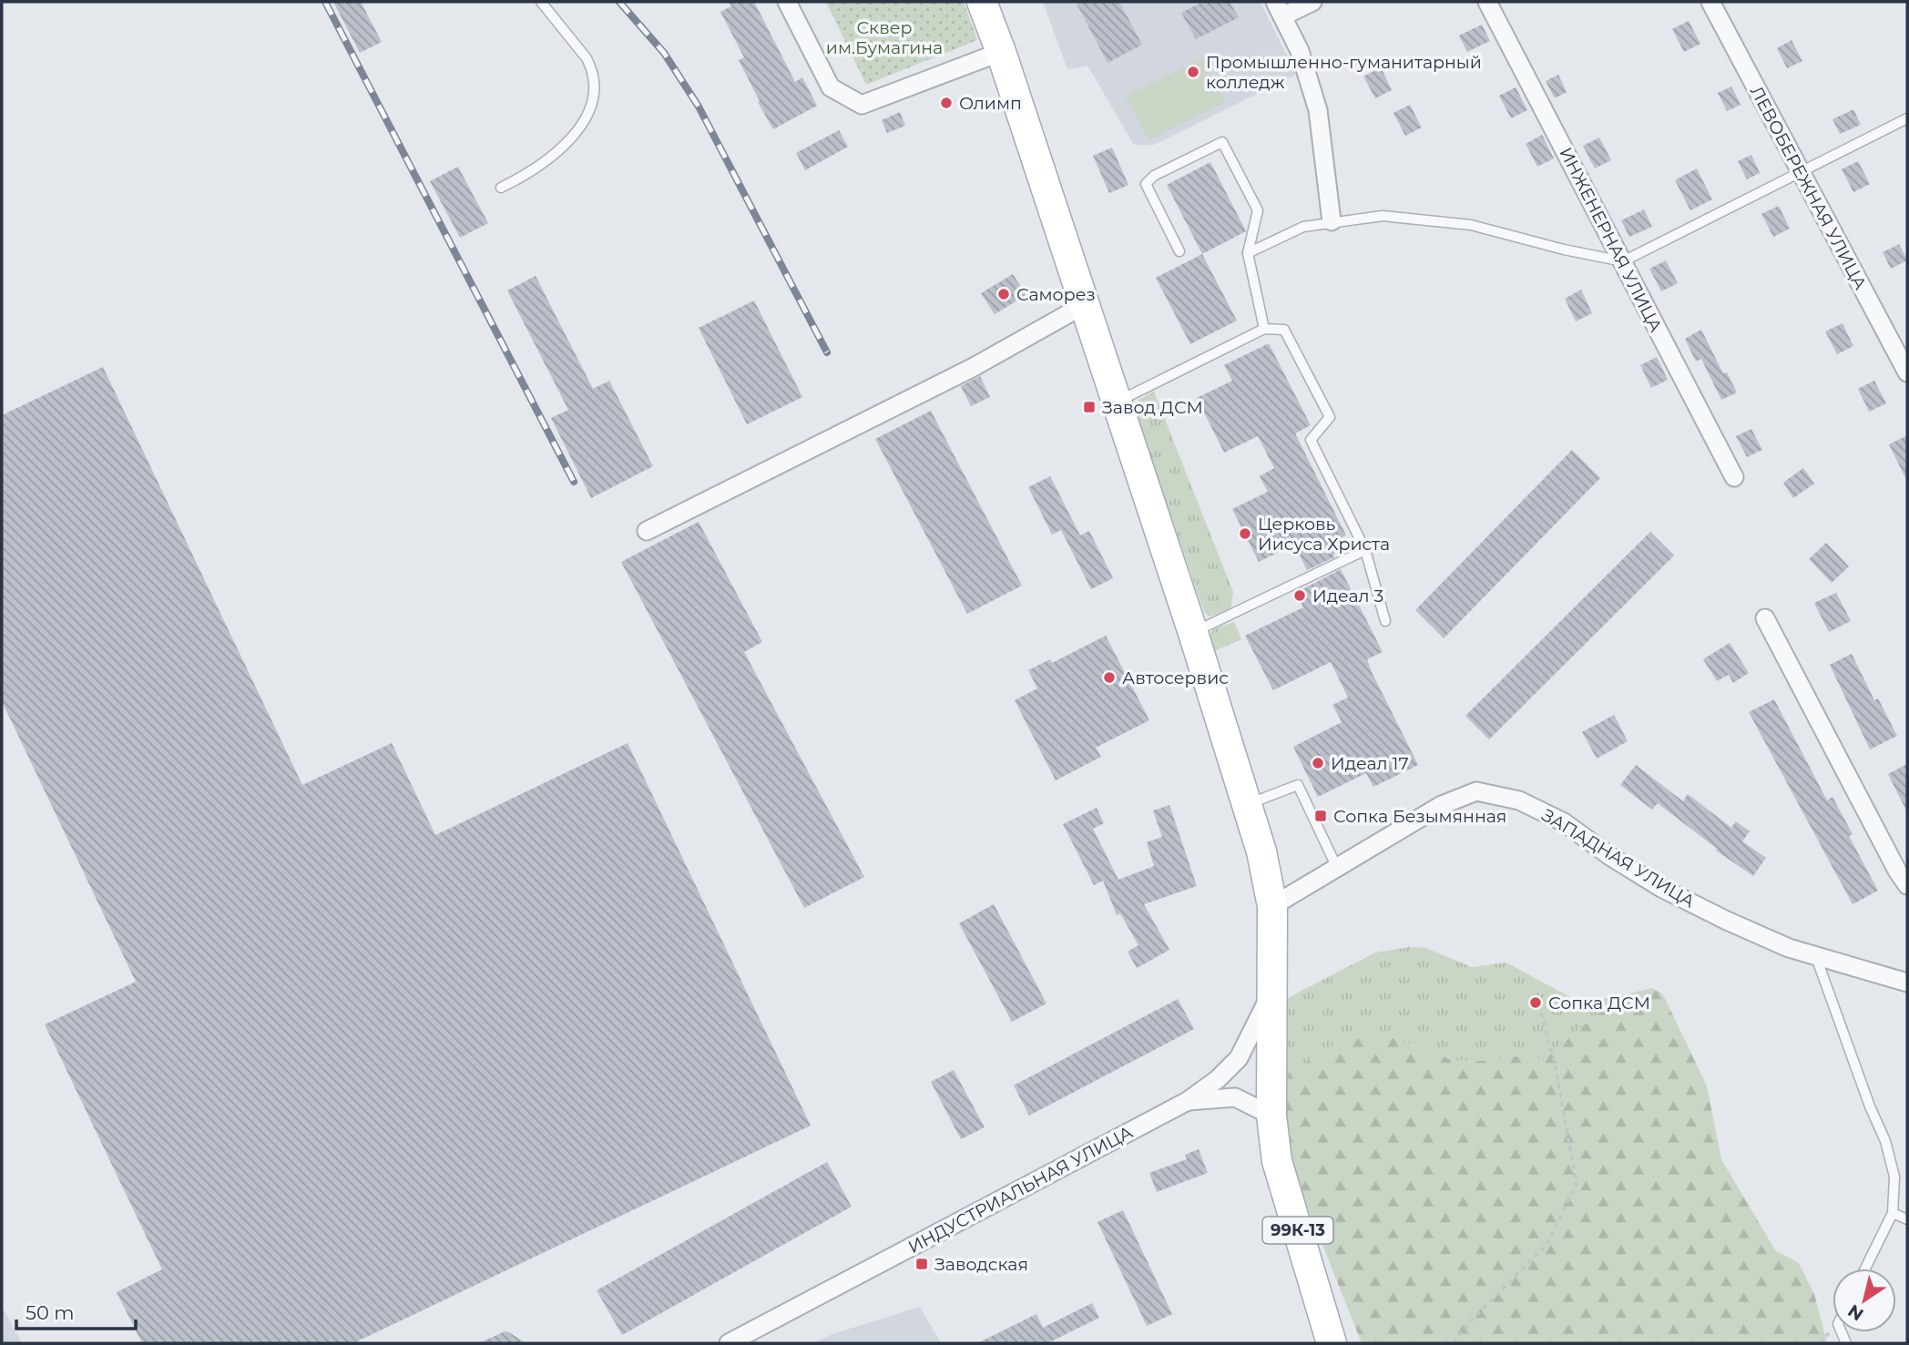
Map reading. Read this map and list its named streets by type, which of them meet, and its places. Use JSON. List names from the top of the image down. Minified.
{"streets":{"main road":["99К-13"],"street":["ЛЕВОБЕРЕЖНАЯ УЛИЦА","ИНЖЕНЕРНАЯ УЛИЦА","ЗАПАДНАЯ УЛИЦА","ИНДУСТРИАЛЬНАЯ УЛИЦА"]},"crossings":[["ИНДУСТРИАЛЬНАЯ УЛИЦА","99К-13"]],"parks":["Сквер им.Бумагина"],"places":{"other":["Промышленно-гуманитарный колледж","Олимп","Саморез","Церковь Иисуса Христа","Идеал 3","Автосервис","Идеал 17","Сопка ДСМ"],"transit":["Завод ДСМ","Сопка Безымянная","Заводская"]},"scale_bar":"50 m","north":"bottom left"}
